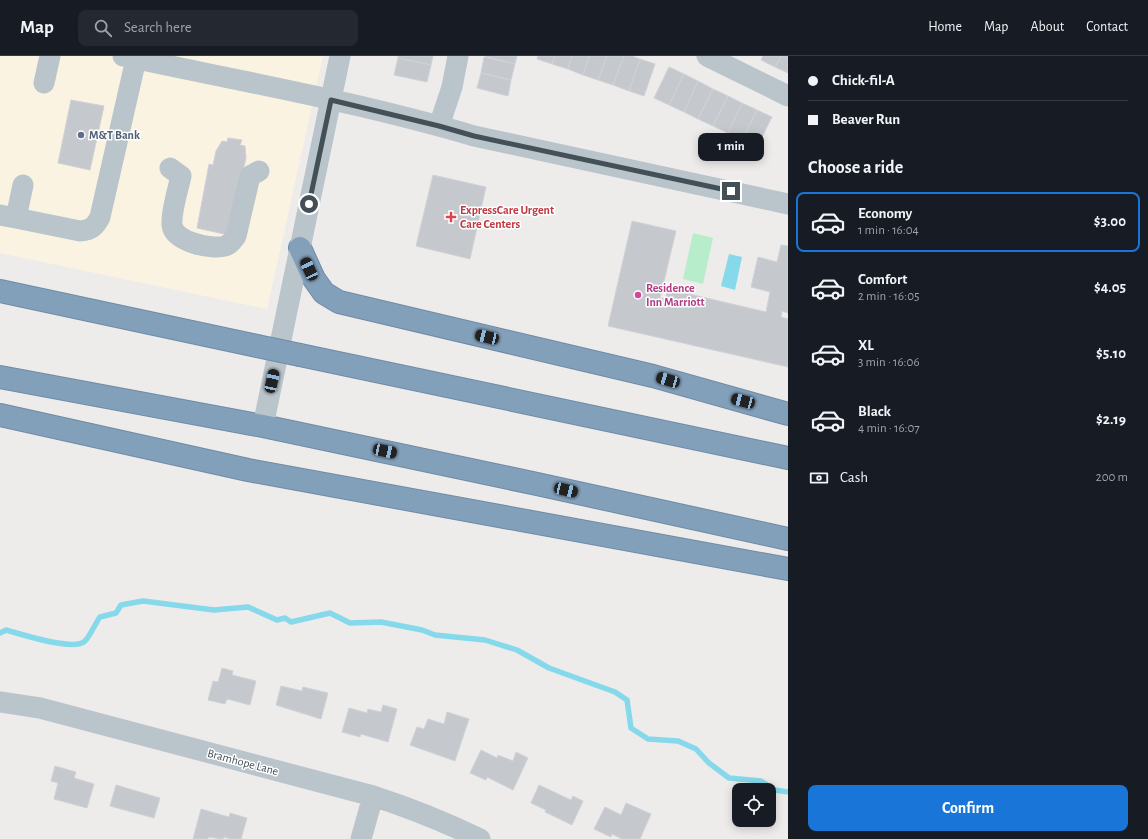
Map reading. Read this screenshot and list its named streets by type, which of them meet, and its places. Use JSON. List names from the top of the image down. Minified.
{"streets":{"street":["Bramhope Lane"]},"places":{"other":["M&T Bank","Residence Inn Marriott"],"health":["ExpressCare Urgent Care Centers"]},"page":{"header":"Map","search":"Search here","nav":["Home","Map","About","Contact"],"banner":["Chick-fil-A","Beaver Run"],"bubble":"1 min","heading":"Choose a ride","list":[{"name":"Economy","note":"1 min · 16:04","value":"$3.00"},{"name":"Comfort","note":"2 min · 16:05","value":"$4.05"},{"name":"XL","note":"3 min · 16:06","value":"$5.10"},{"name":"Black","note":"4 min · 16:07","value":"$2.19"}],"pay":["Cash","200 m"],"buttons":"Confirm"}}
